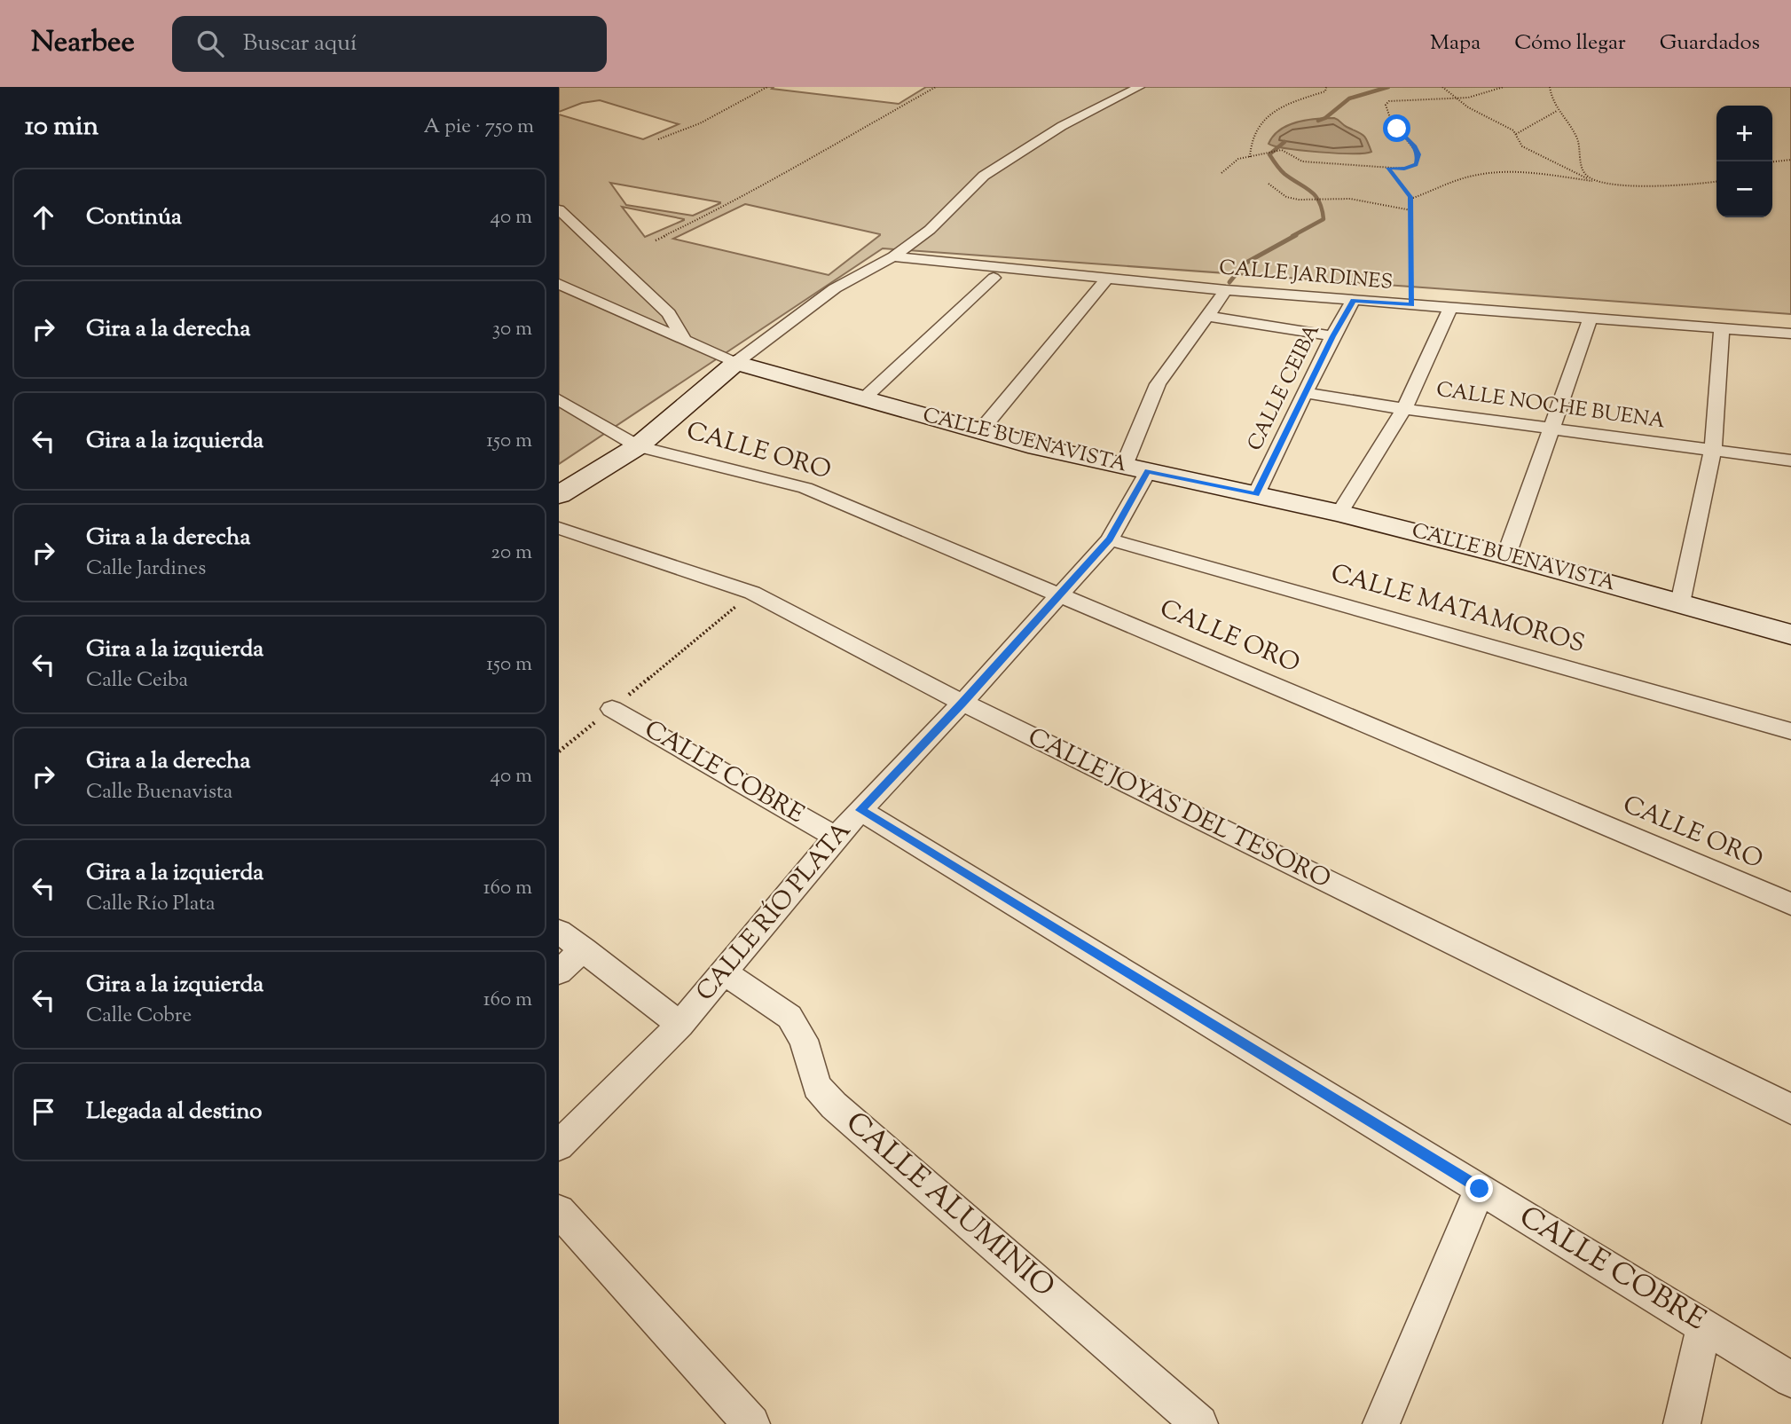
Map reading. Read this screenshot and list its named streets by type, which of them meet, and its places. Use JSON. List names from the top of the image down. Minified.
{"streets":{"street":["CALLE JARDINES","CALLE CEIBA","CALLE NOCHE BUENA","CALLE BUENAVISTA","CALLE ORO","CALLE MATAMOROS","CALLE COBRE","CALLE JOYAS DEL TESORO","CALLE RÍO PLATA","CALLE ALUMINIO"]},"crossings":[["CALLE JARDINES","CALLE CEIBA"],["CALLE JARDINES","CALLE RÍO PLATA"],["CALLE CEIBA","CALLE NOCHE BUENA"],["CALLE CEIBA","CALLE BUENAVISTA"],["CALLE BUENAVISTA","CALLE RÍO PLATA"],["CALLE ORO","CALLE RÍO PLATA"],["CALLE MATAMOROS","CALLE RÍO PLATA"],["CALLE COBRE","CALLE RÍO PLATA"],["CALLE JOYAS DEL TESORO","CALLE RÍO PLATA"],["CALLE RÍO PLATA","CALLE ALUMINIO"]],"page":{"header":"Nearbee","search":"Buscar aquí","nav":["Mapa","Cómo llegar","Guardados"],"heading":["10 min","A pie · 750 m"],"map_buttons":["+","−"],"list":[["Continúa","40 m"],["Gira a la derecha","30 m"],["Gira a la izquierda","150 m"],["Gira a la derecha","Calle Jardines","20 m"],["Gira a la izquierda","Calle Ceiba","150 m"],["Gira a la derecha","Calle Buenavista","40 m"],["Gira a la izquierda","Calle Río Plata","160 m"],["Gira a la izquierda","Calle Cobre","160 m"],"Llegada al destino"]}}
